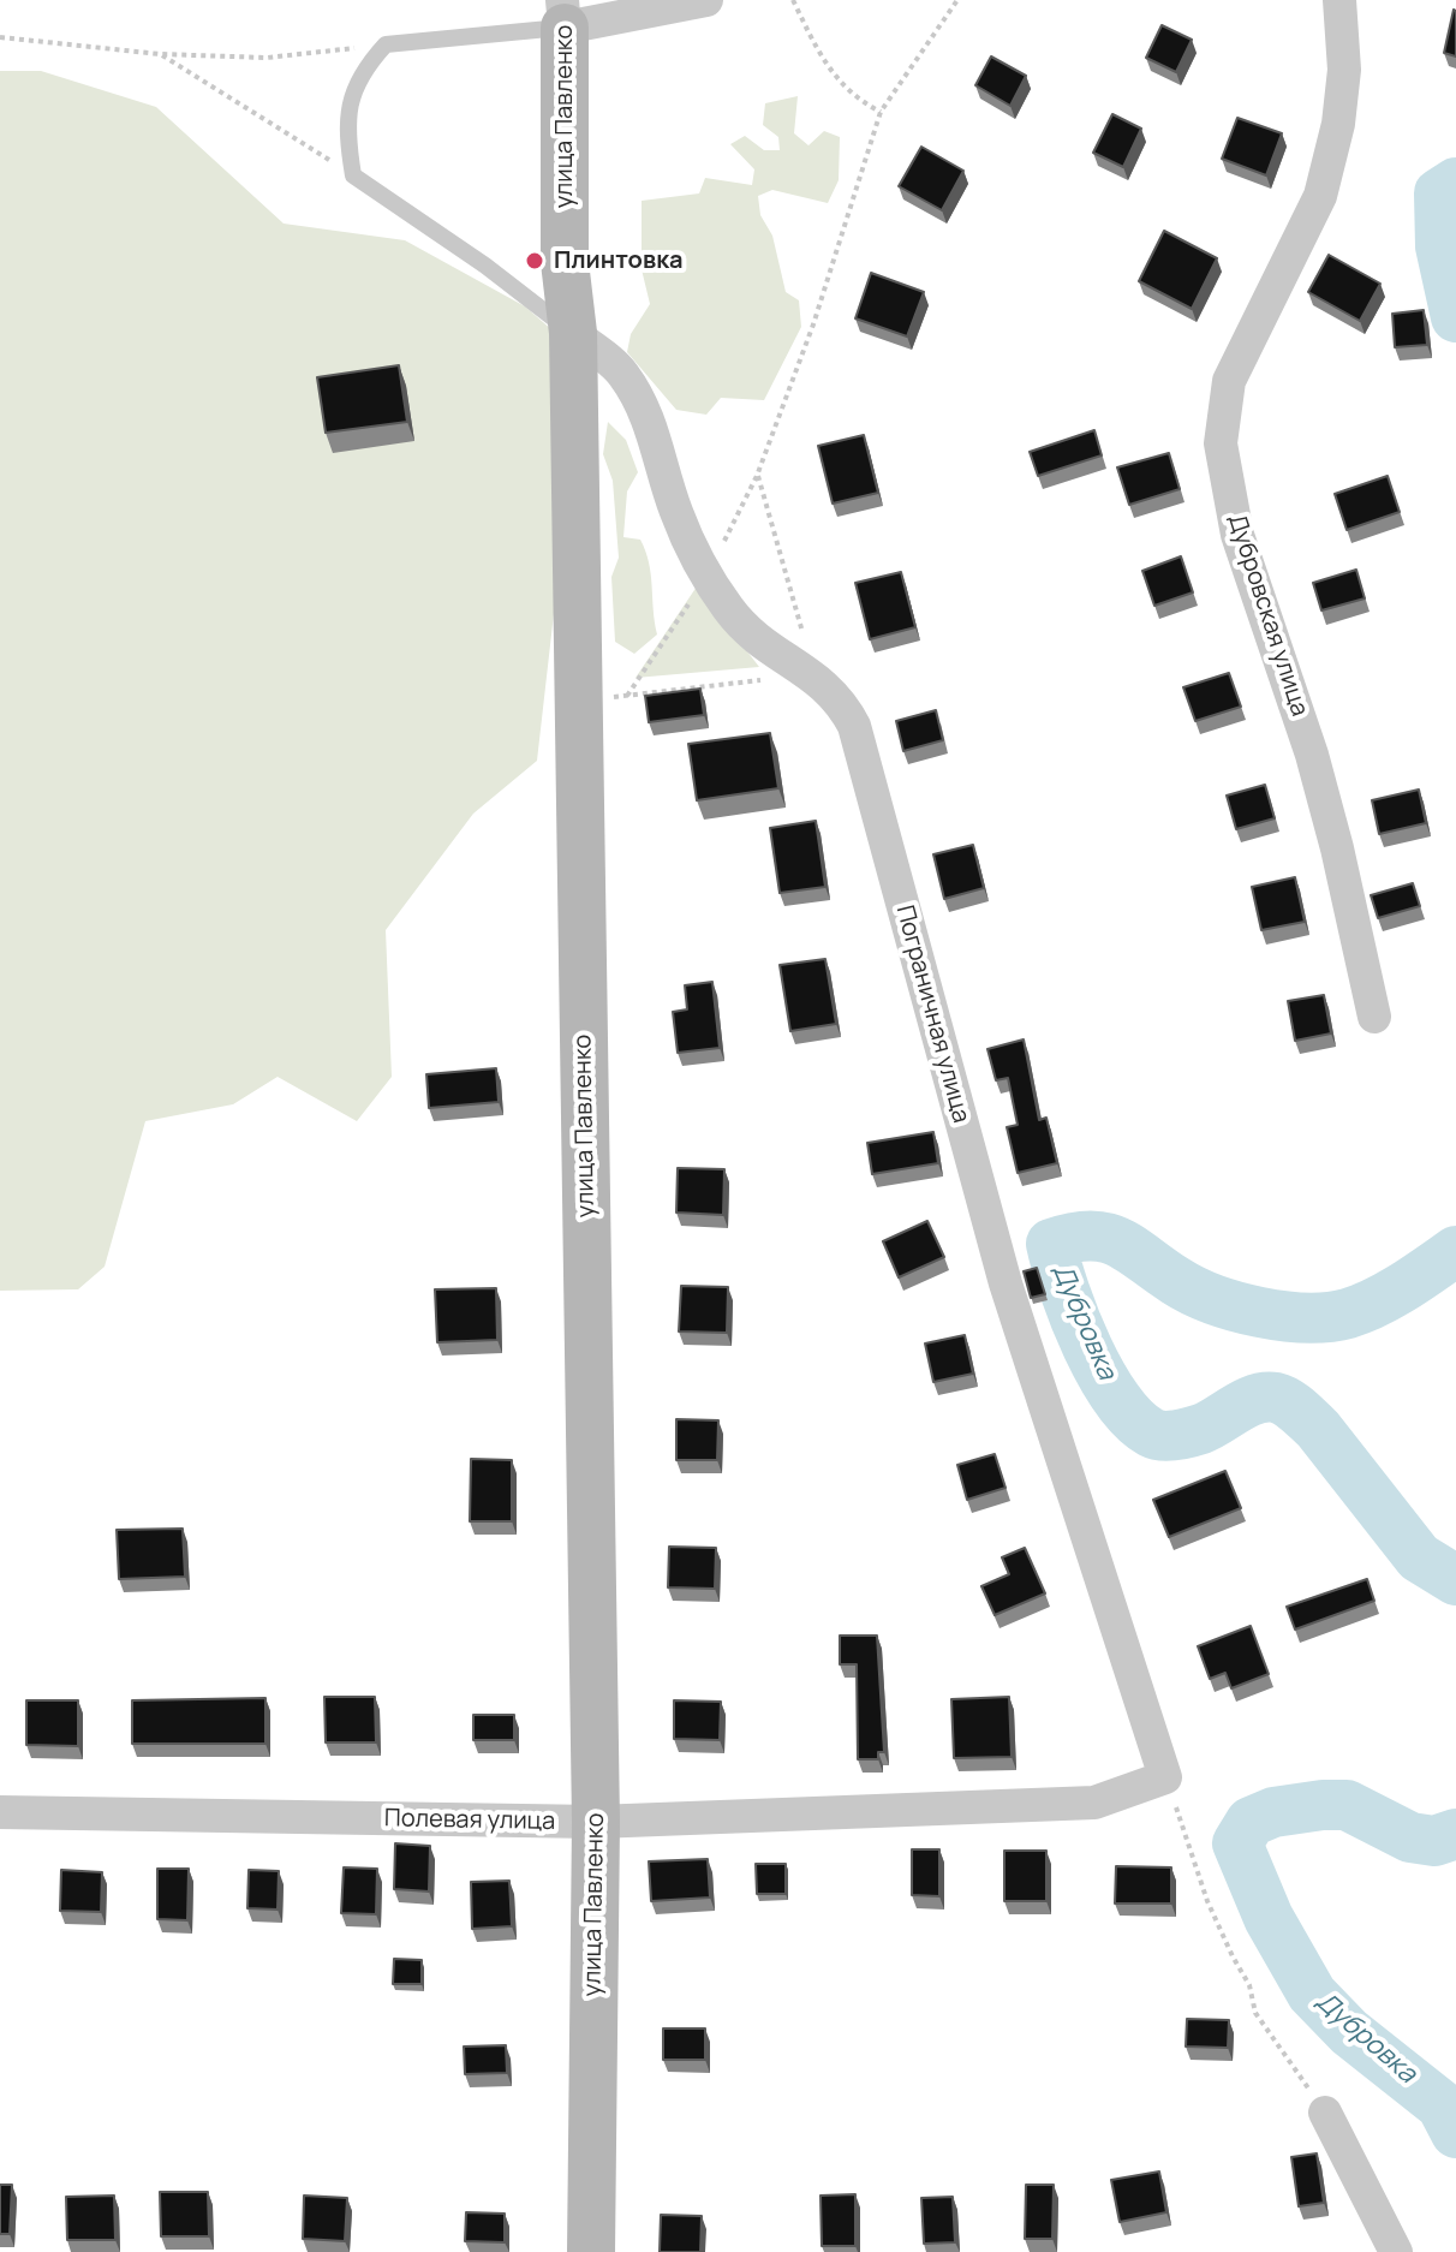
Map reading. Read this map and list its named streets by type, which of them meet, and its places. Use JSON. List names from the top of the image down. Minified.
{"streets":{"street":["улица Павленко","Дубровская улица","Пограничная улица","Полевая улица"]},"crossings":[["улица Павленко","Пограничная улица"],["улица Павленко","Полевая улица"],["Пограничная улица","Полевая улица"]],"water":["Дубровка"],"places":["Плинтовка"]}
